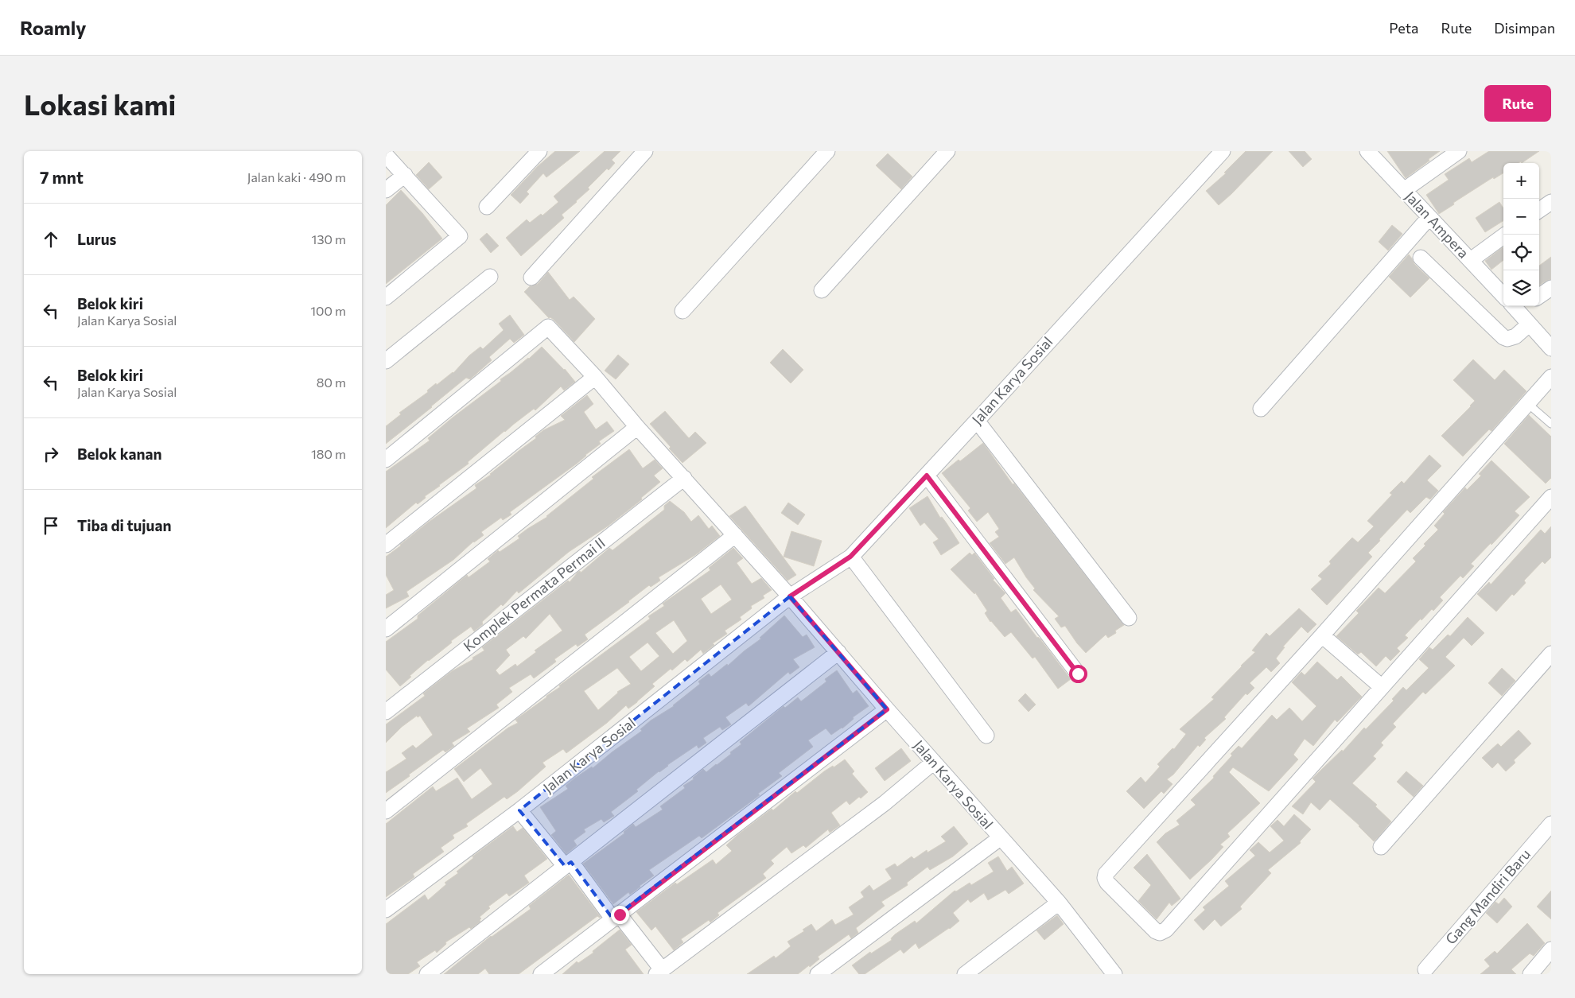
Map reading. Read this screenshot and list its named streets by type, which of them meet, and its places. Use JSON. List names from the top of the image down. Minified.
{"streets":{"street":["Jalan Ampera","Jalan Karya Sosial","Komplek Permata Permai II","Gang Mandiri Baru"]},"page":{"header":"Roamly","nav":["Peta","Rute","Disimpan"],"buttons":"Rute","title":"Lokasi kami","heading":["7 mnt","Jalan kaki · 490 m"],"map_buttons":["+","−"],"list":[["Lurus","130 m"],["Belok kiri","Jalan Karya Sosial","100 m"],["Belok kiri","Jalan Karya Sosial","80 m"],["Belok kanan","180 m"],"Tiba di tujuan"]}}
